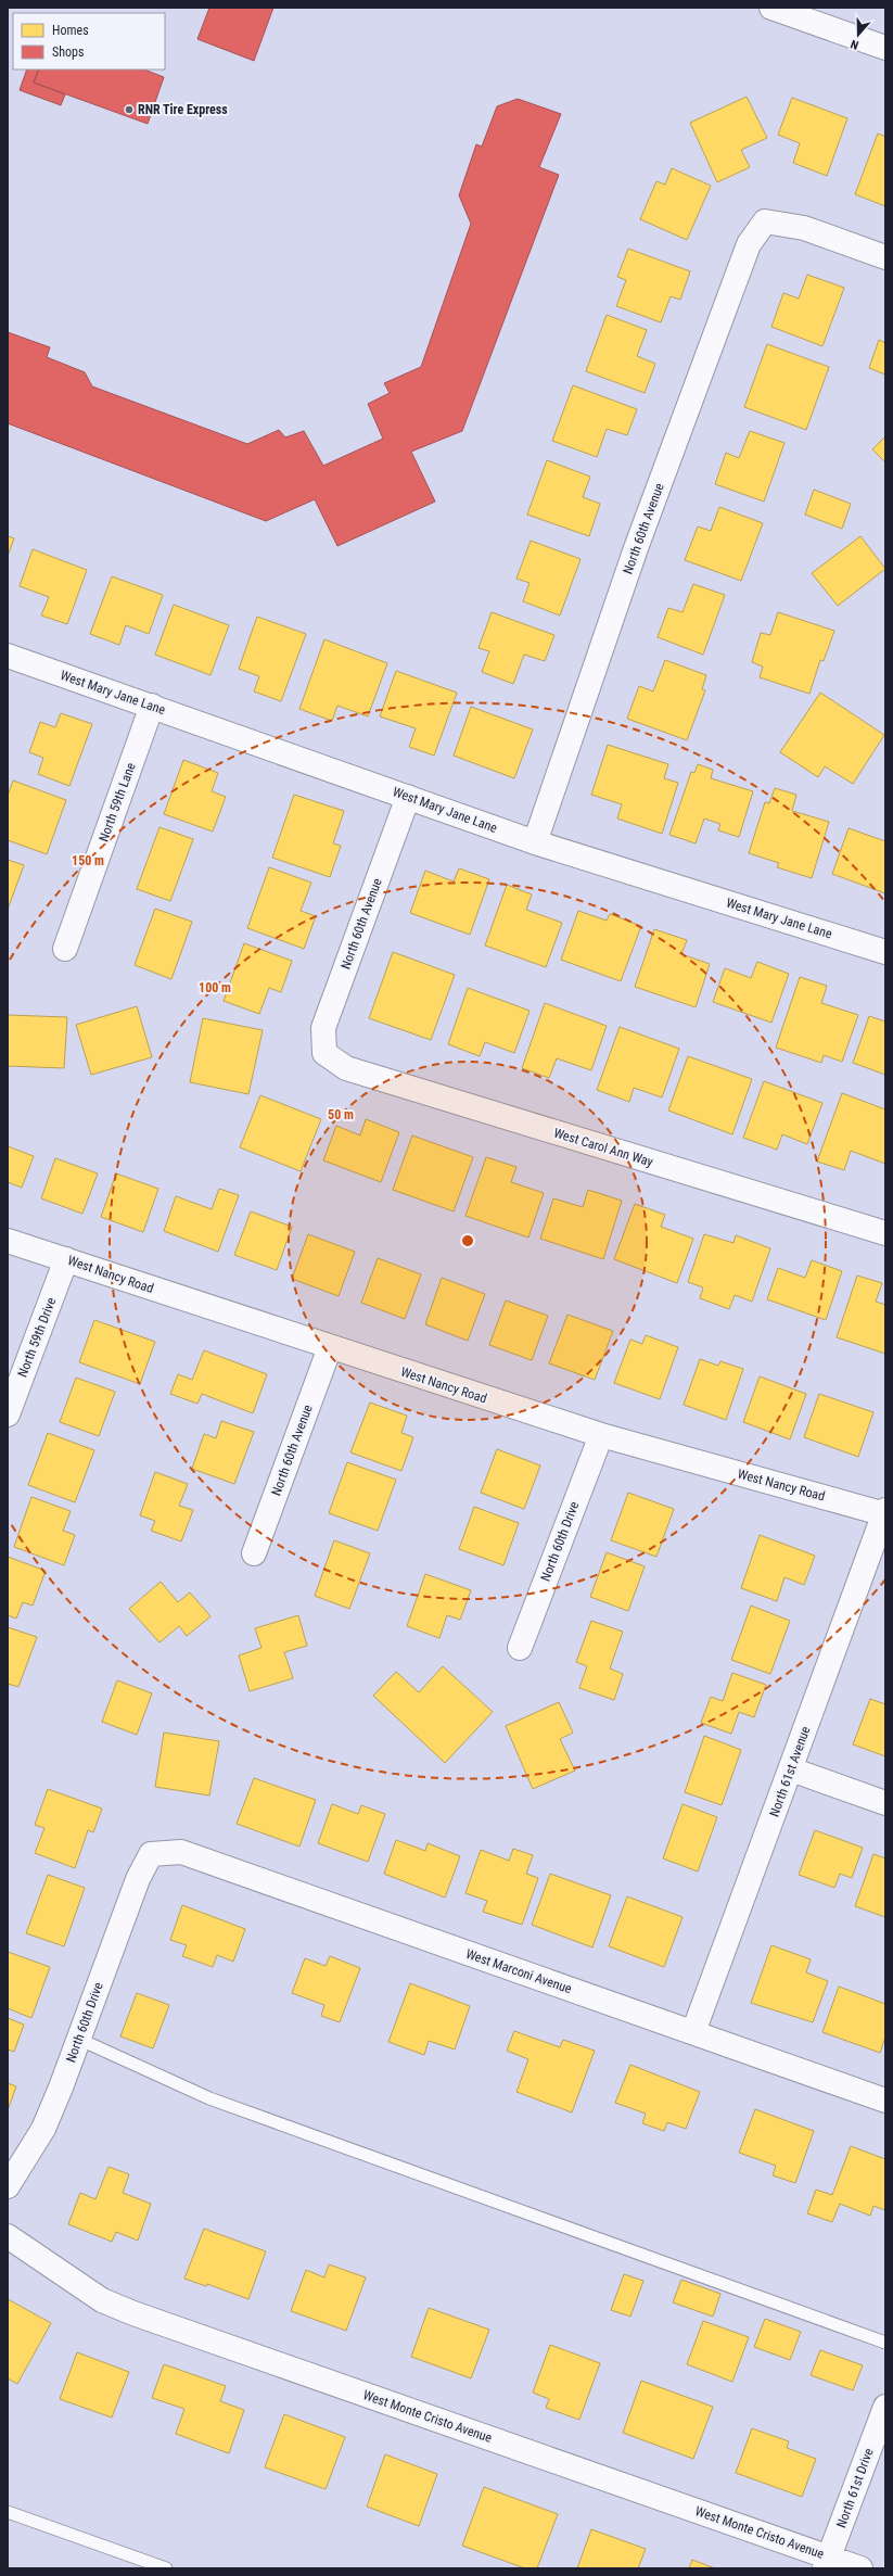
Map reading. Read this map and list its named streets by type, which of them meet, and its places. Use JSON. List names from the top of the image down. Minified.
{"streets":{"street":["North 60th Avenue","West Mary Jane Lane","North 59th Lane","West Carol Ann Way","West Nancy Road","North 59th Drive","North 60th Drive","North 61st Avenue","West Marconi Avenue","West Monte Cristo Avenue","North 61st Drive"]},"crossings":[["North 60th Avenue","West Mary Jane Lane"],["North 60th Avenue","West Carol Ann Way"],["North 60th Avenue","West Nancy Road"],["West Mary Jane Lane","North 59th Lane"],["West Nancy Road","North 59th Drive"],["West Nancy Road","North 60th Drive"],["West Nancy Road","North 61st Avenue"],["North 60th Drive","West Marconi Avenue"],["North 61st Avenue","West Marconi Avenue"],["West Monte Cristo Avenue","North 61st Drive"]],"places":["RNR Tire Express"],"legend":["Homes","Shops"],"north":"bottom","rings":["150 m","100 m","50 m"]}
